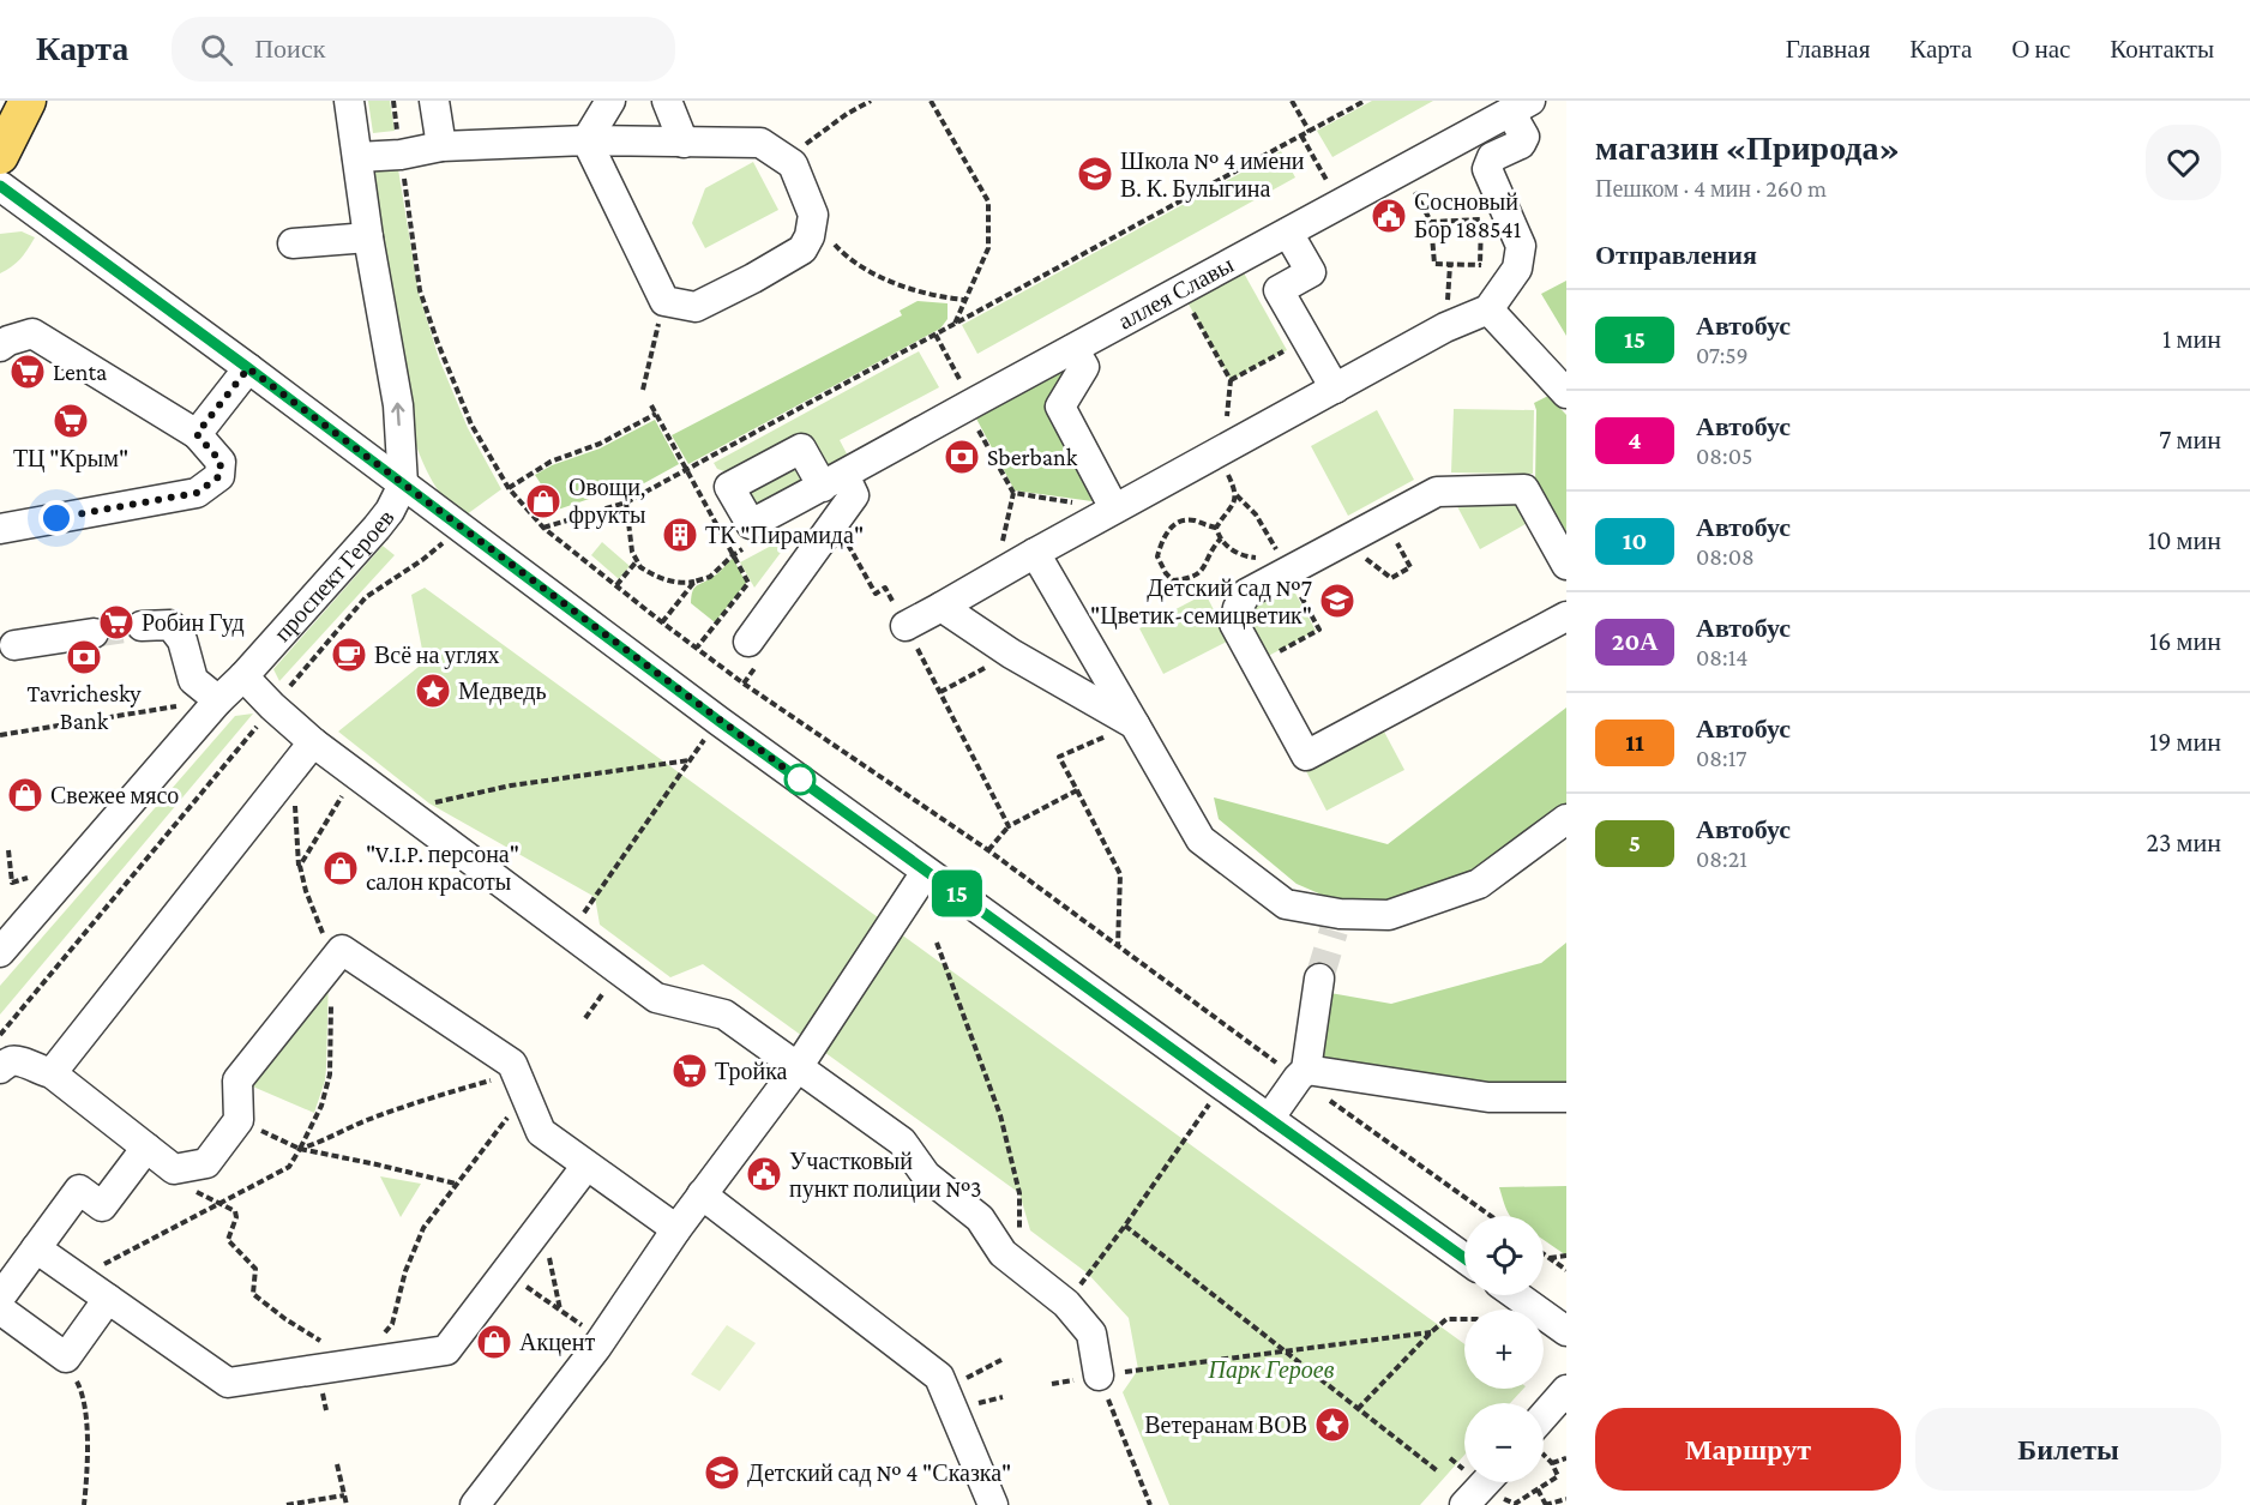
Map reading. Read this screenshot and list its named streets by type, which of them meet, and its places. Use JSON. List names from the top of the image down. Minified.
{"streets":{"street":["аллея Славы","проспект Героев"]},"parks":["Парк Героев"],"places":{"school or university":["Школа № 4 имени В. К. Булыгина","Детский сад №7 \"Цветик-семицветик\"","Детский сад № 4 \"Сказка\""],"public building":["Сосновый Бор 188541","Участковый пункт полиции №3"],"supermarket":["Lenta","ТЦ \"Крым\"","Робин Гуд","Тройка"],"bank":["Sberbank","Tavrichesky Bank"],"shop":["Овощи, фрукты","Свежее мясо","\"V.I.P. персона\" cалон красоты","Акцент"],"building":["ТК \"Пирамида\""],"cafe":["Всё на углях"],"place":["Медведь","Ветеранам ВОВ"]},"lines":["bus line 15"],"page":{"header":"Карта","search":"Поиск","nav":["Главная","Карта","О нас","Контакты"],"on_map":"15","heading":[["магазин «Природа»","Пешком · 4 мин · 260 m"],"Отправления"],"list":[{"mark":"15","name":"Автобус","note":"07:59","value":"1 мин"},{"mark":"4","name":"Автобус","note":"08:05","value":"7 мин"},{"mark":"10","name":"Автобус","note":"08:08","value":"10 мин"},{"mark":"20А","name":"Автобус","note":"08:14","value":"16 мин"},{"mark":"11","name":"Автобус","note":"08:17","value":"19 мин"},{"mark":"5","name":"Автобус","note":"08:21","value":"23 мин"}],"map_buttons":["+","−"],"buttons":["Маршрут","Билеты"]}}
